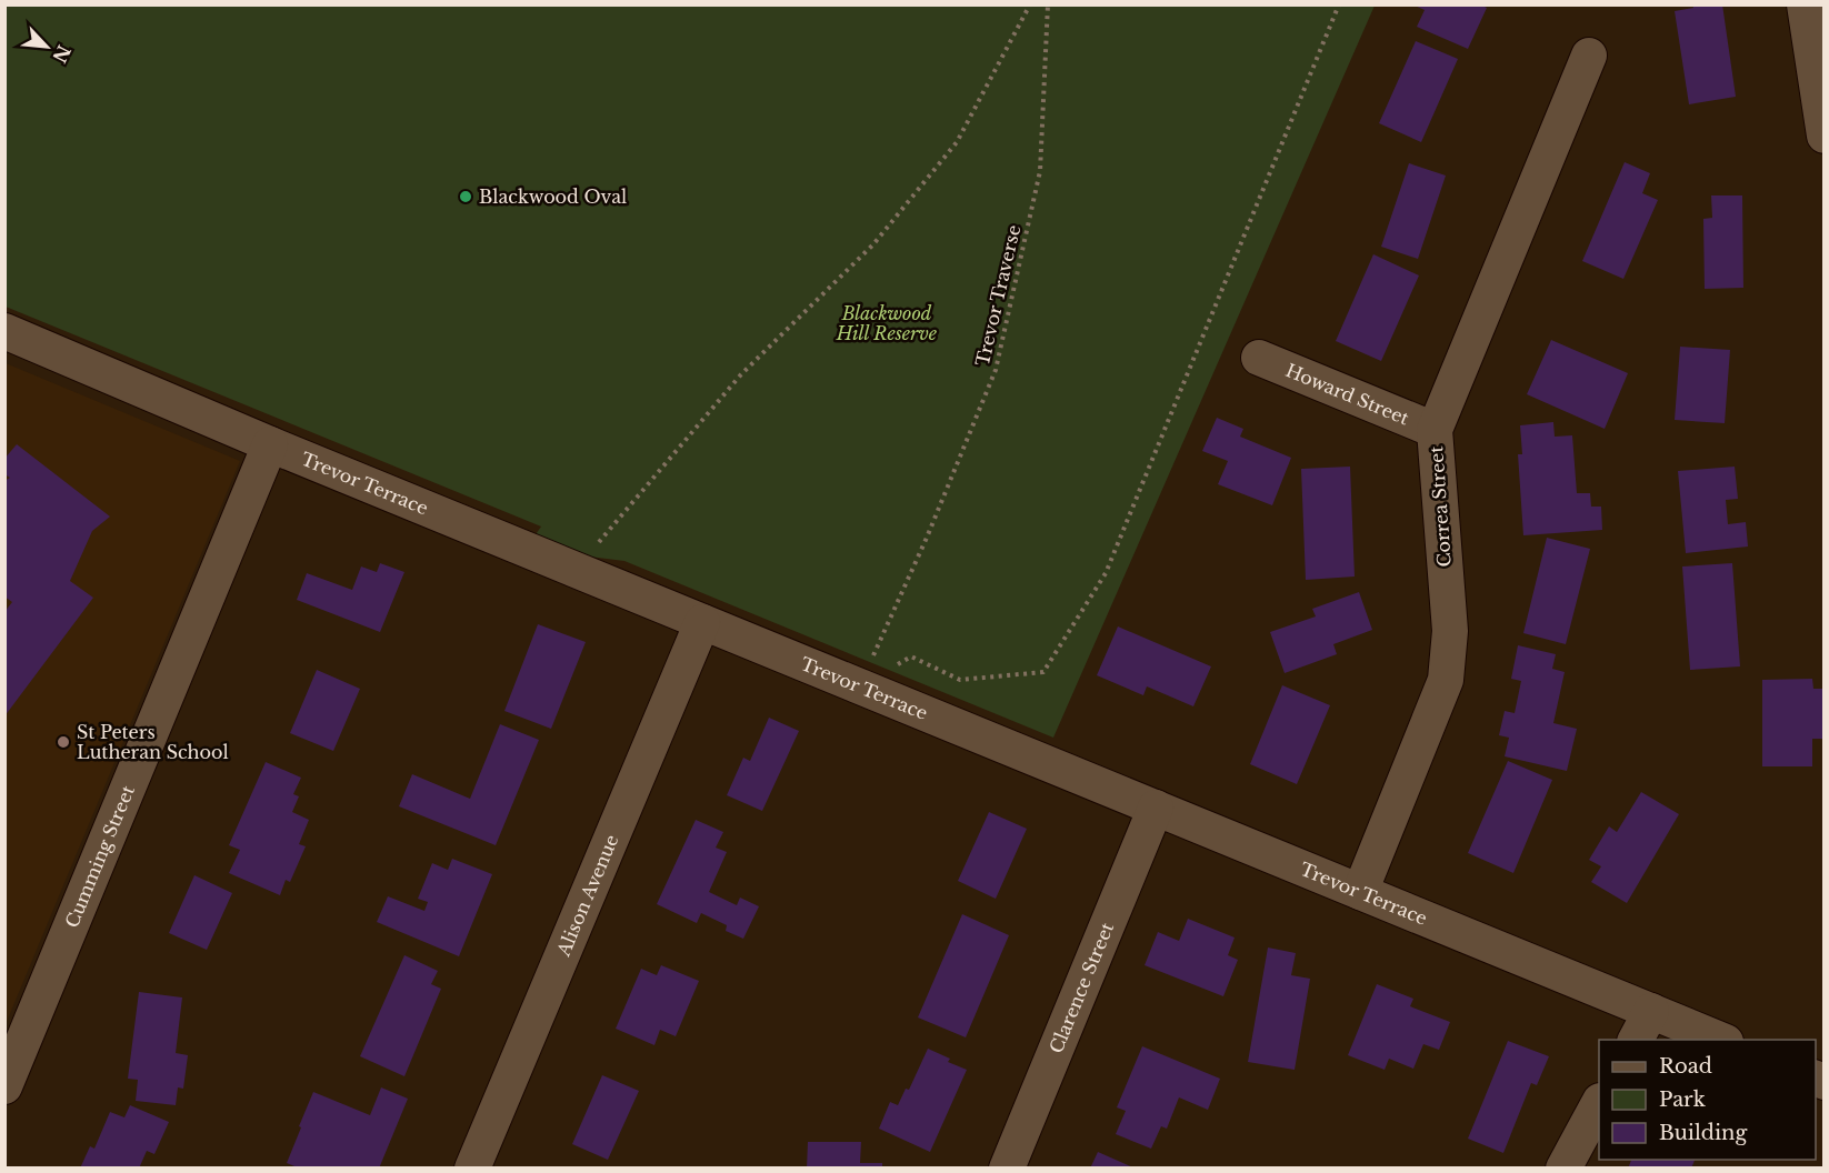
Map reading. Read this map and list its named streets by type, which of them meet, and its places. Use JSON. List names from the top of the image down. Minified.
{"streets":{"street":["Howard Street","Trevor Terrace","Correa Street","Cumming Street","Alison Avenue","Clarence Street"],"path":["Trevor Traverse"]},"crossings":[["Trevor Traverse","Trevor Terrace"],["Howard Street","Correa Street"],["Trevor Terrace","Correa Street"],["Trevor Terrace","Cumming Street"],["Trevor Terrace","Alison Avenue"],["Trevor Terrace","Clarence Street"]],"parks":["Blackwood Hill Reserve"],"places":["Blackwood Oval","St Peters Lutheran School"],"legend":["Road","Park","Building"],"north":"bottom right"}
